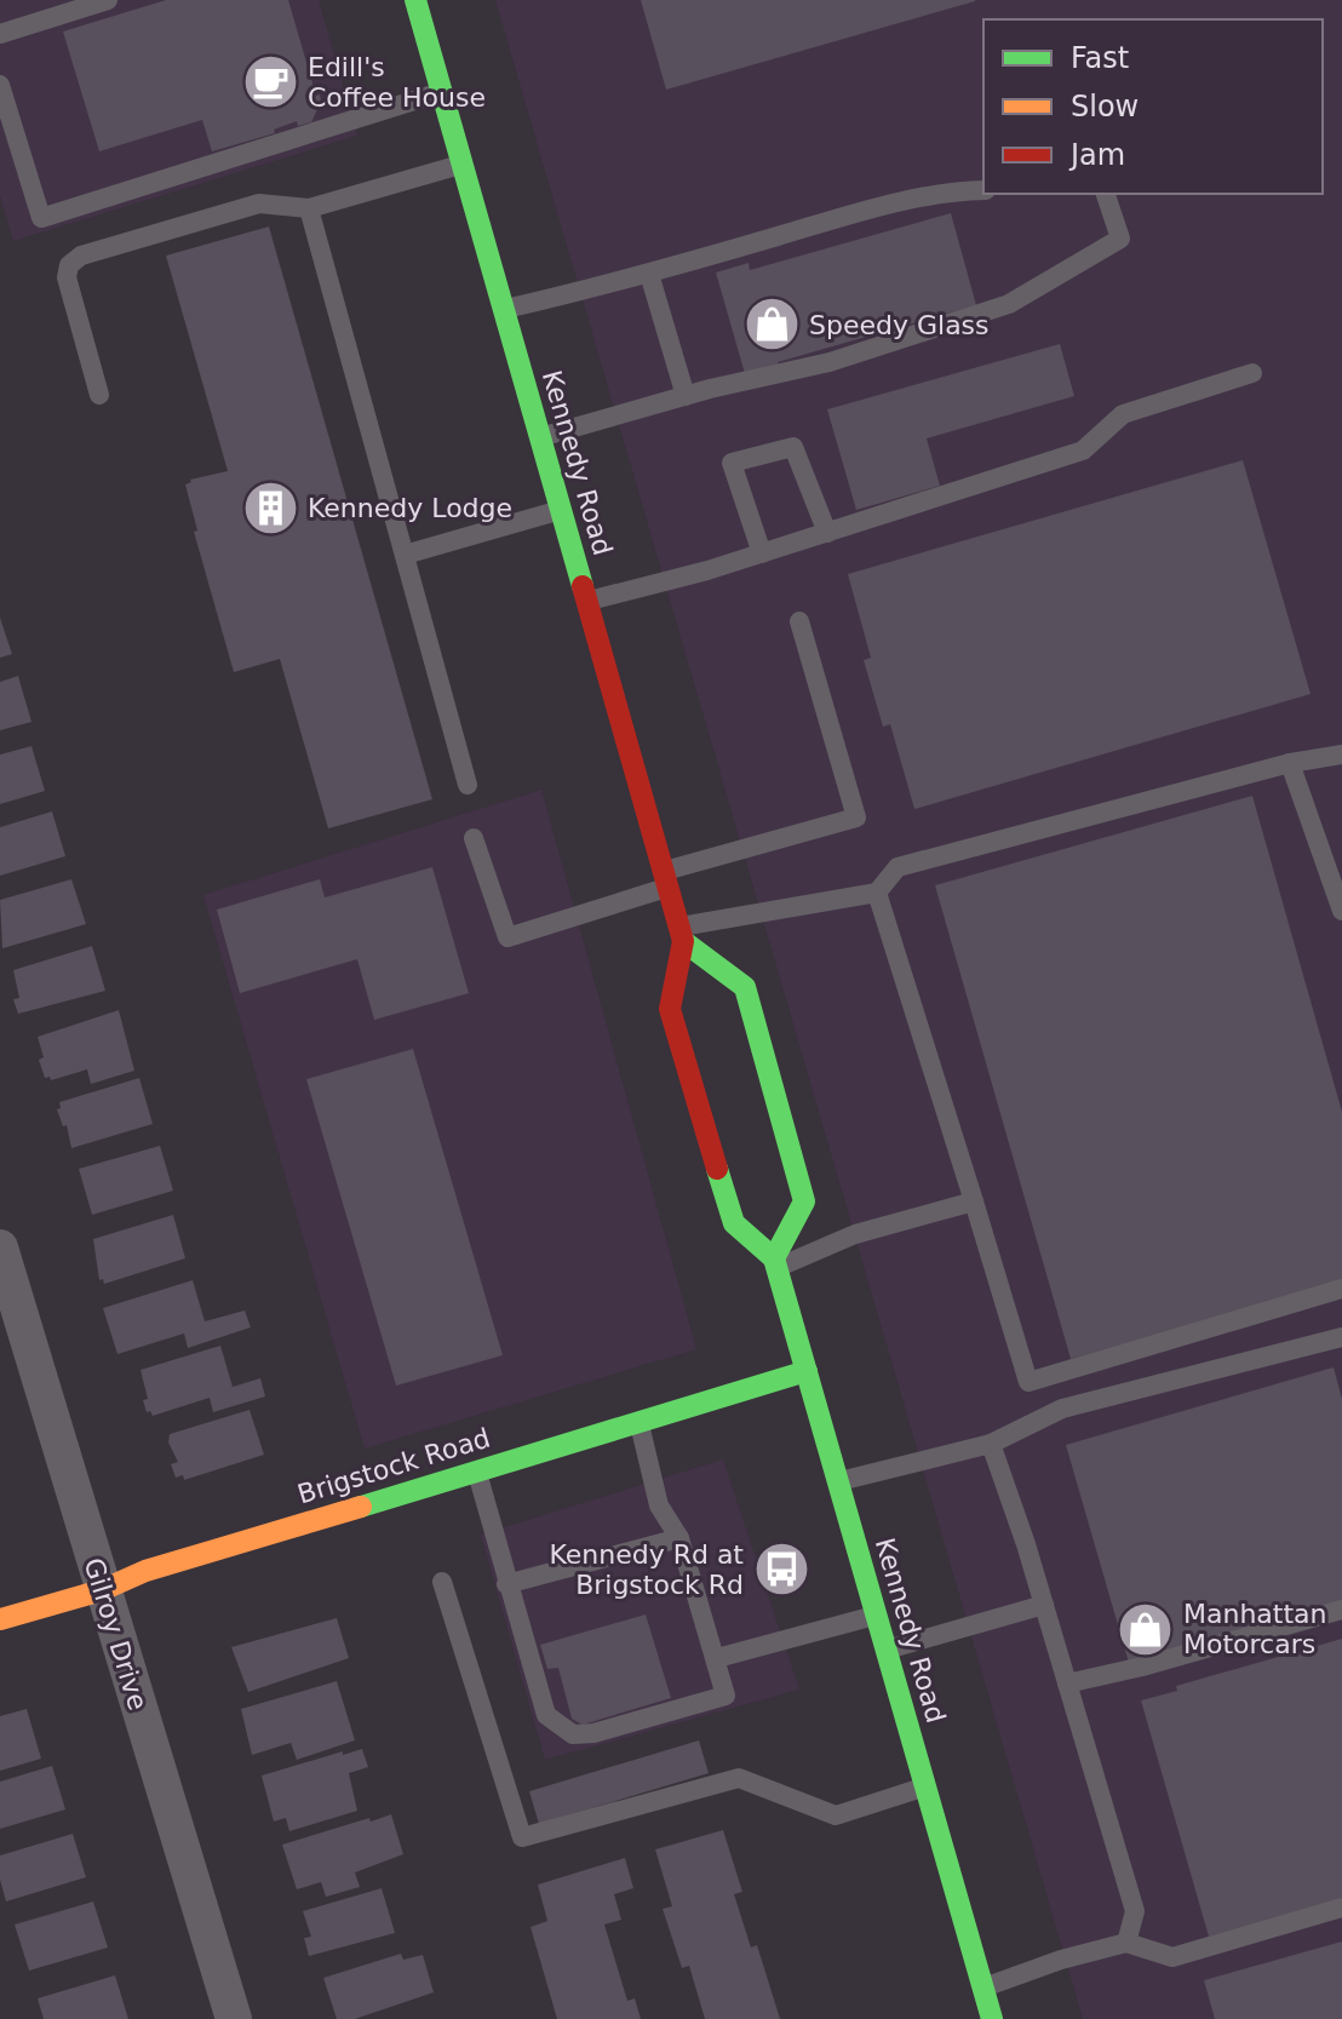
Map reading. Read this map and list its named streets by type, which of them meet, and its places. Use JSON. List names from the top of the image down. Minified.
{"streets":{"main road":["Kennedy Road","Brigstock Road"],"street":["Gilroy Drive"]},"crossings":[["Kennedy Road","Brigstock Road"],["Brigstock Road","Gilroy Drive"]],"places":{"cafe":["Edill's Coffee House"],"shop":["Speedy Glass","Manhattan Motorcars"],"building":["Kennedy Lodge"],"bus stop":["Kennedy Rd at Brigstock Rd"]},"legend":["Fast","Slow","Jam"]}
